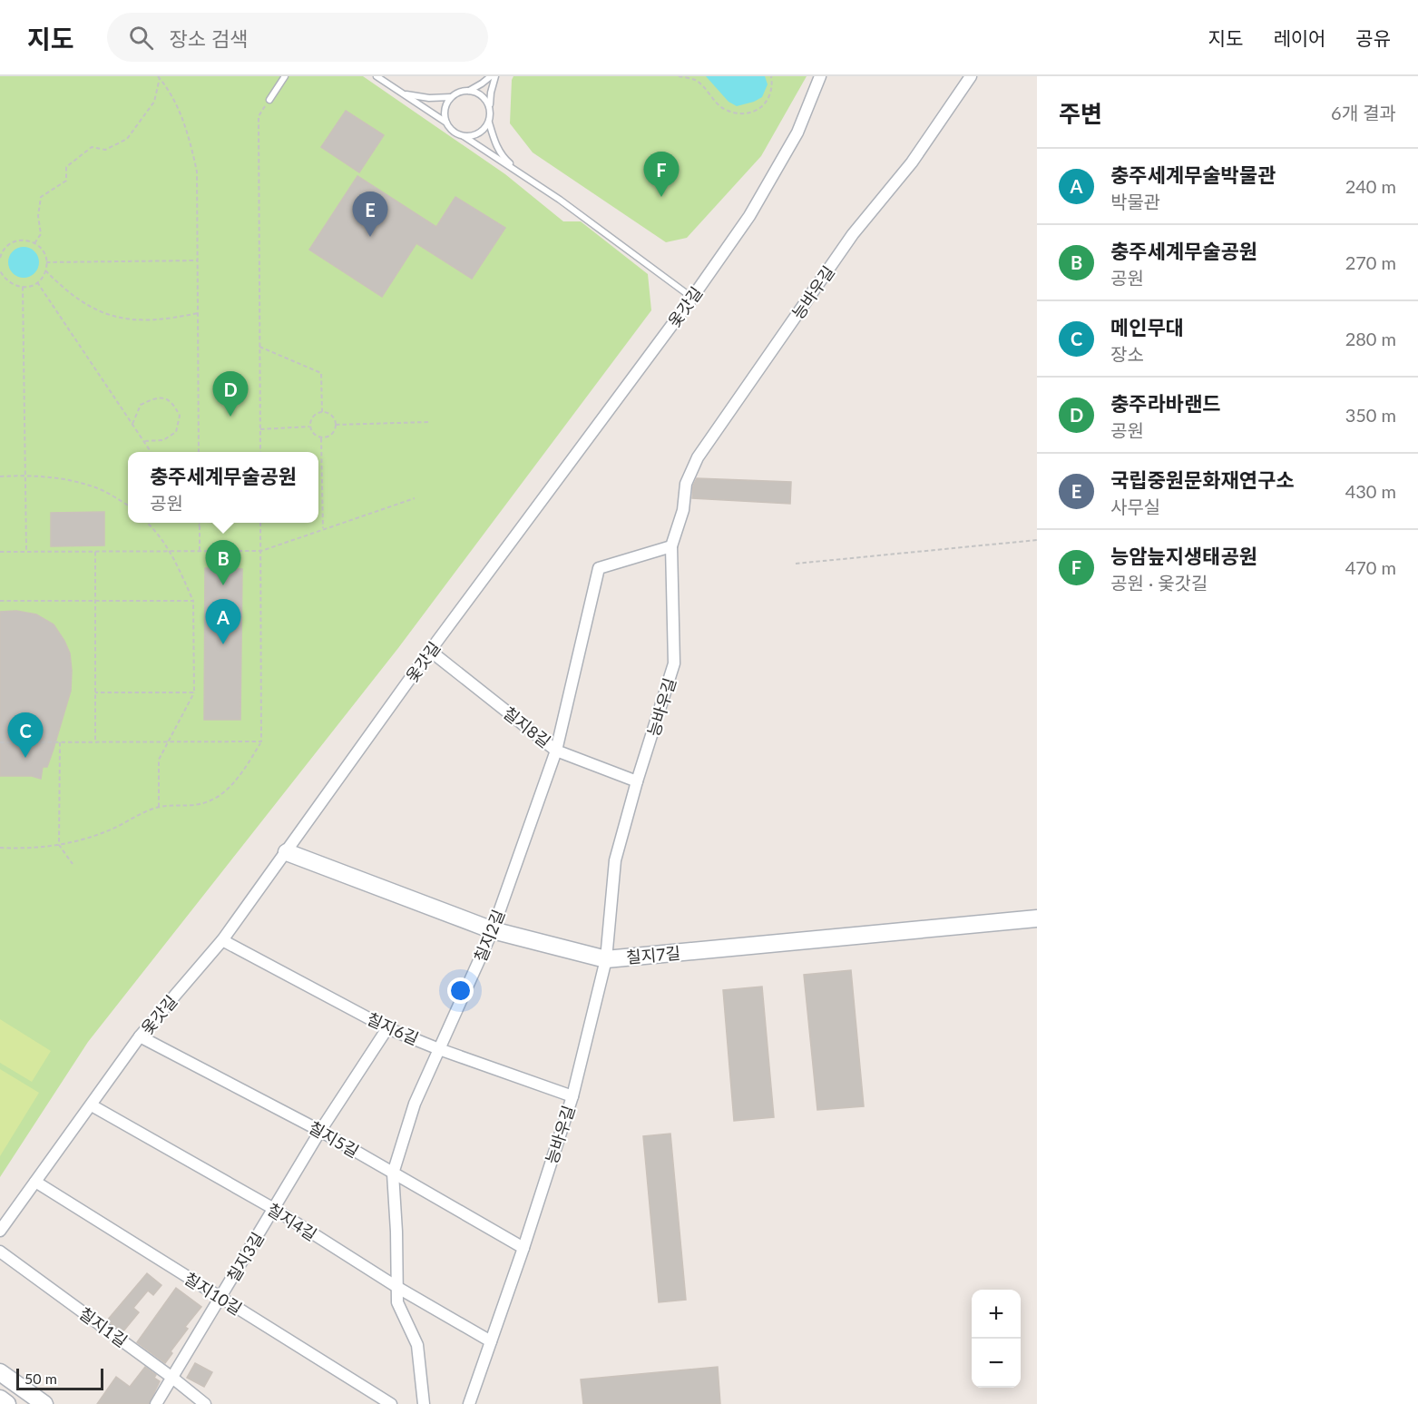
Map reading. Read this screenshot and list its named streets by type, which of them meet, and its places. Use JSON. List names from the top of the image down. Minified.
{"streets":{"street":["능바우길","옻갓길","칠지8길","칠지2길","칠지7길","칠지6길","칠지5길","칠지4길","칠지3길","칠지10길","칠지1길"]},"crossings":[["능바우길","칠지8길"],["능바우길","칠지2길"],["능바우길","칠지7길"],["능바우길","칠지6길"],["능바우길","칠지5길"],["능바우길","칠지4길"],["옻갓길","칠지8길"],["옻갓길","칠지7길"],["옻갓길","칠지6길"],["옻갓길","칠지5길"],["옻갓길","칠지4길"],["옻갓길","칠지10길"],["칠지8길","칠지2길"],["칠지2길","칠지7길"],["칠지2길","칠지6길"],["칠지2길","칠지5길"],["칠지2길","칠지4길"],["칠지6길","칠지3길"],["칠지5길","칠지3길"],["칠지4길","칠지3길"],["칠지3길","칠지10길"],["칠지3길","칠지1길"]],"scale_bar":"50 m","page":{"header":"지도","search":"장소 검색","nav":["지도","레이어","공유"],"heading":["주변","6개 결과"],"list":[{"mark":"A","name":"충주세계무술박물관","note":"박물관","value":"240 m"},{"mark":"B","name":"충주세계무술공원","note":"공원","value":"270 m"},{"mark":"C","name":"메인무대","note":"장소","value":"280 m"},{"mark":"D","name":"충주라바랜드","note":"공원","value":"350 m"},{"mark":"E","name":"국립중원문화재연구소","note":"사무실","value":"430 m"},{"mark":"F","name":"능암늪지생태공원","note":"공원 · 옻갓길","value":"470 m"}],"pins":["F","E","D","B","A","C"],"popup":["충주세계무술공원","공원"],"map_buttons":["+","−"],"scale":"50 m"}}
